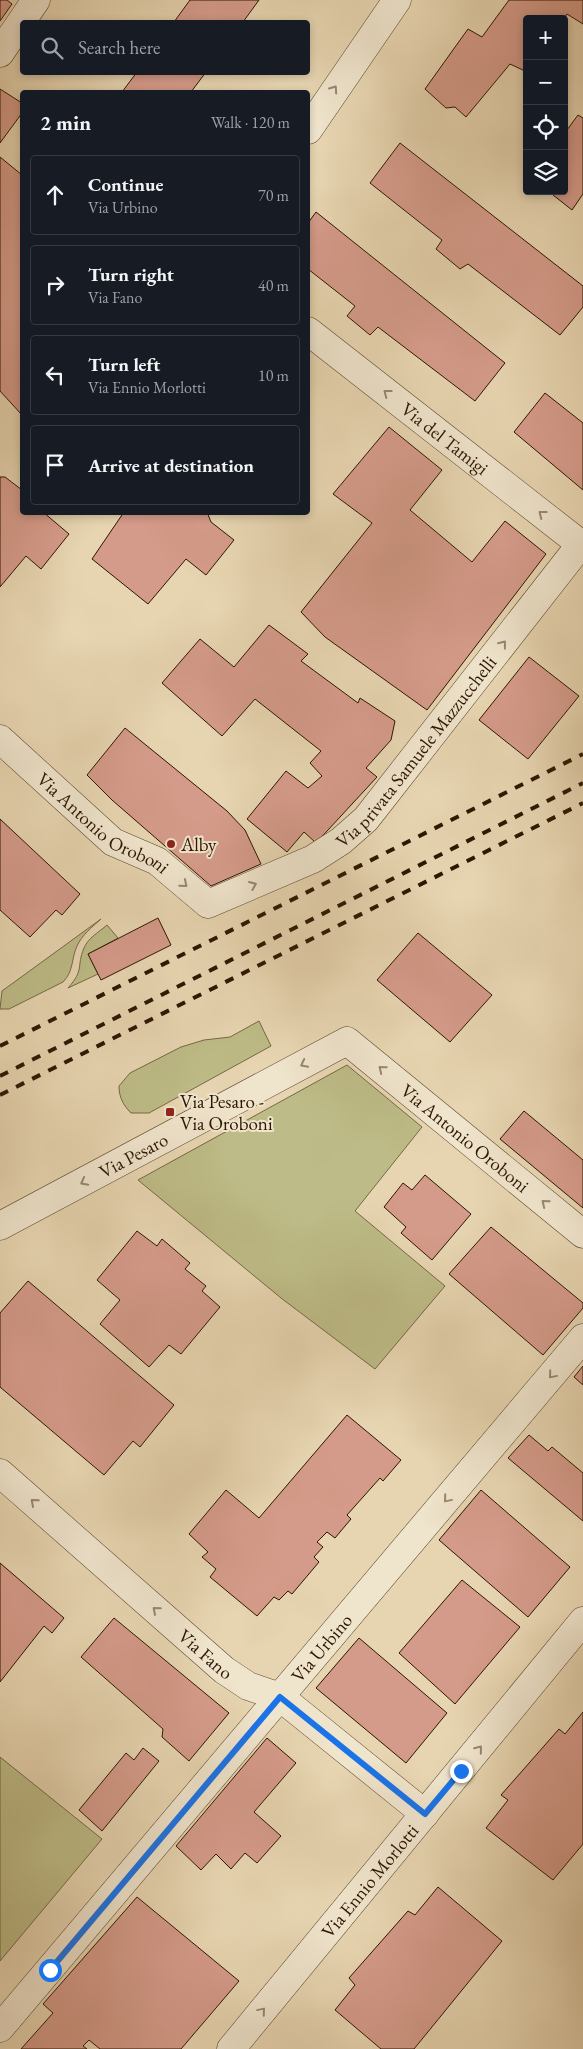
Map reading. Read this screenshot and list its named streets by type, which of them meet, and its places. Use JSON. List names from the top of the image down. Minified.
{"streets":{"street":["Via del Tamigi","Via privata Samuele Mazzucchelli","Via Antonio Oroboni","Via Pesaro","Via Urbino","Via Fano","Via Ennio Morlotti"]},"crossings":[["Via del Tamigi","Via privata Samuele Mazzucchelli"],["Via privata Samuele Mazzucchelli","Via Antonio Oroboni"],["Via Antonio Oroboni","Via Pesaro"],["Via Urbino","Via Fano"],["Via Fano","Via Ennio Morlotti"]],"one_way":["Via del Tamigi","Via privata Samuele Mazzucchelli","Via Pesaro","Via Urbino","Via Fano","Via Ennio Morlotti"],"places":{"other":["Alby"],"transit":["Via Pesaro - Via Oroboni"]},"page":{"map_buttons":["+","−"],"search":"Search here","heading":["2 min","Walk · 120 m"],"list":[["Continue","Via Urbino","70 m"],["Turn right","Via Fano","40 m"],["Turn left","Via Ennio Morlotti","10 m"],"Arrive at destination"]}}
